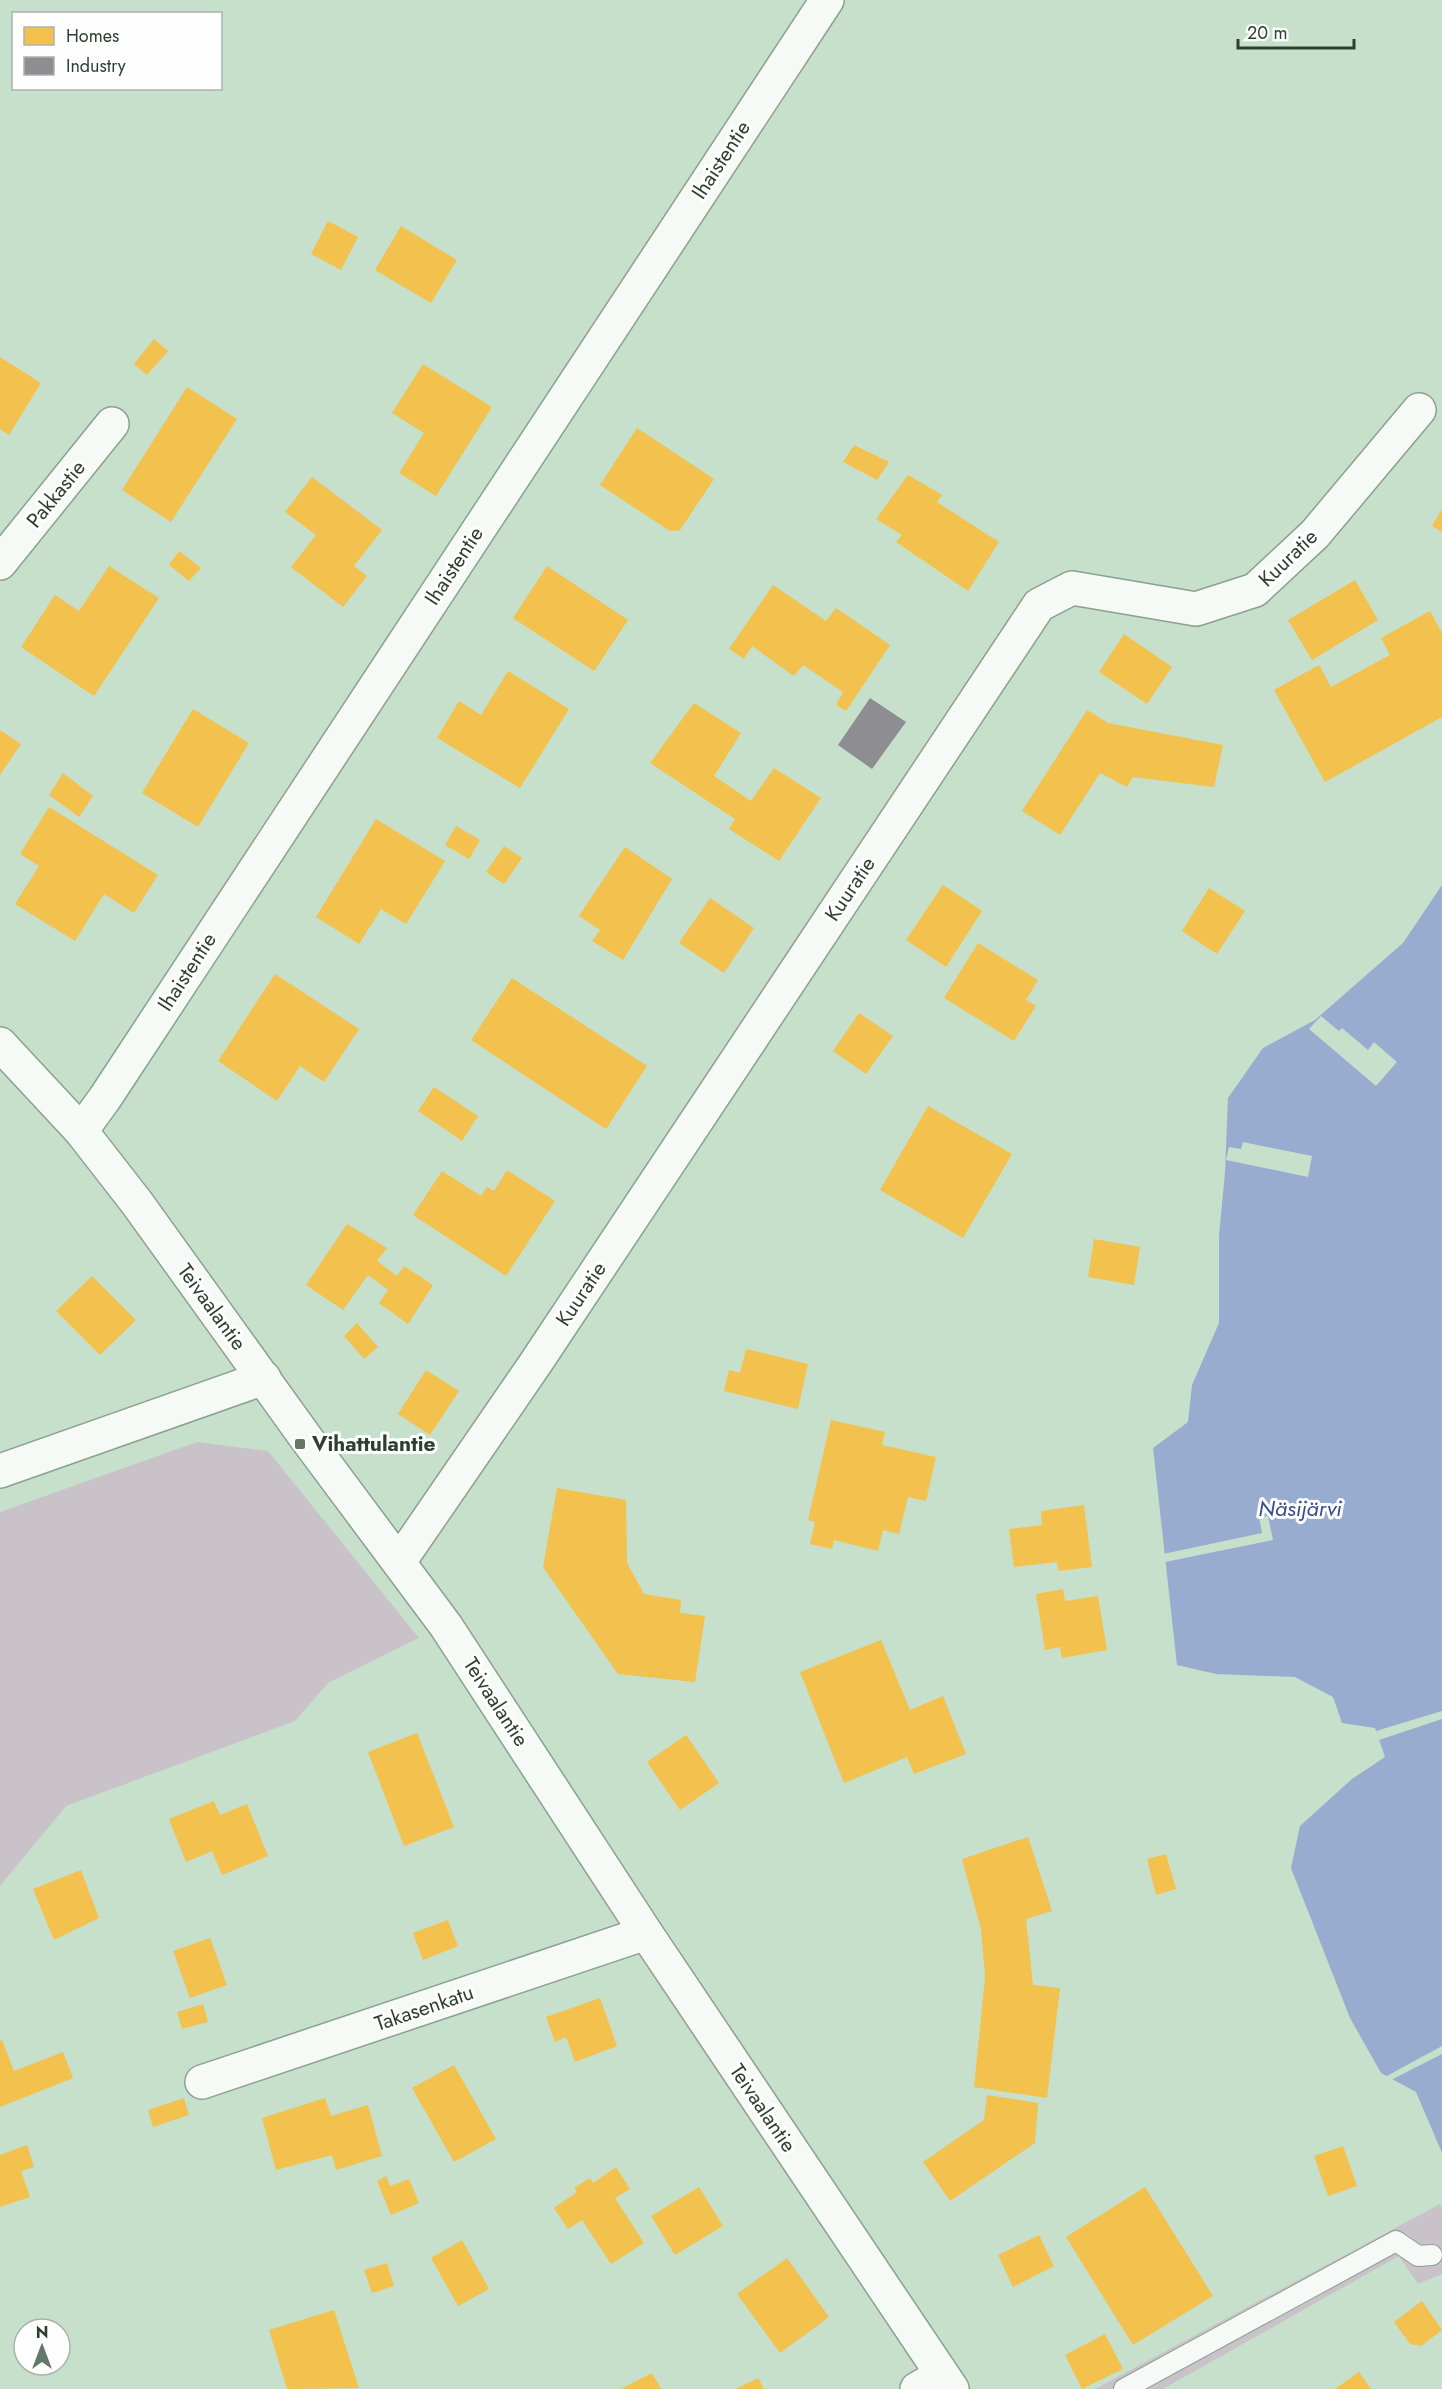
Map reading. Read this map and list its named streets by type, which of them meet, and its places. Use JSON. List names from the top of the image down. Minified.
{"streets":{"street":["Ihaistentie","Pakkastie","Kuuratie","Teivaalantie","Takasenkatu"]},"crossings":[["Ihaistentie","Teivaalantie"],["Kuuratie","Teivaalantie"],["Teivaalantie","Takasenkatu"]],"water":["Näsijärvi"],"places":{"transit":["Vihattulantie"]},"legend":["Homes","Industry"],"scale_bar":"20 m","north":"top"}
